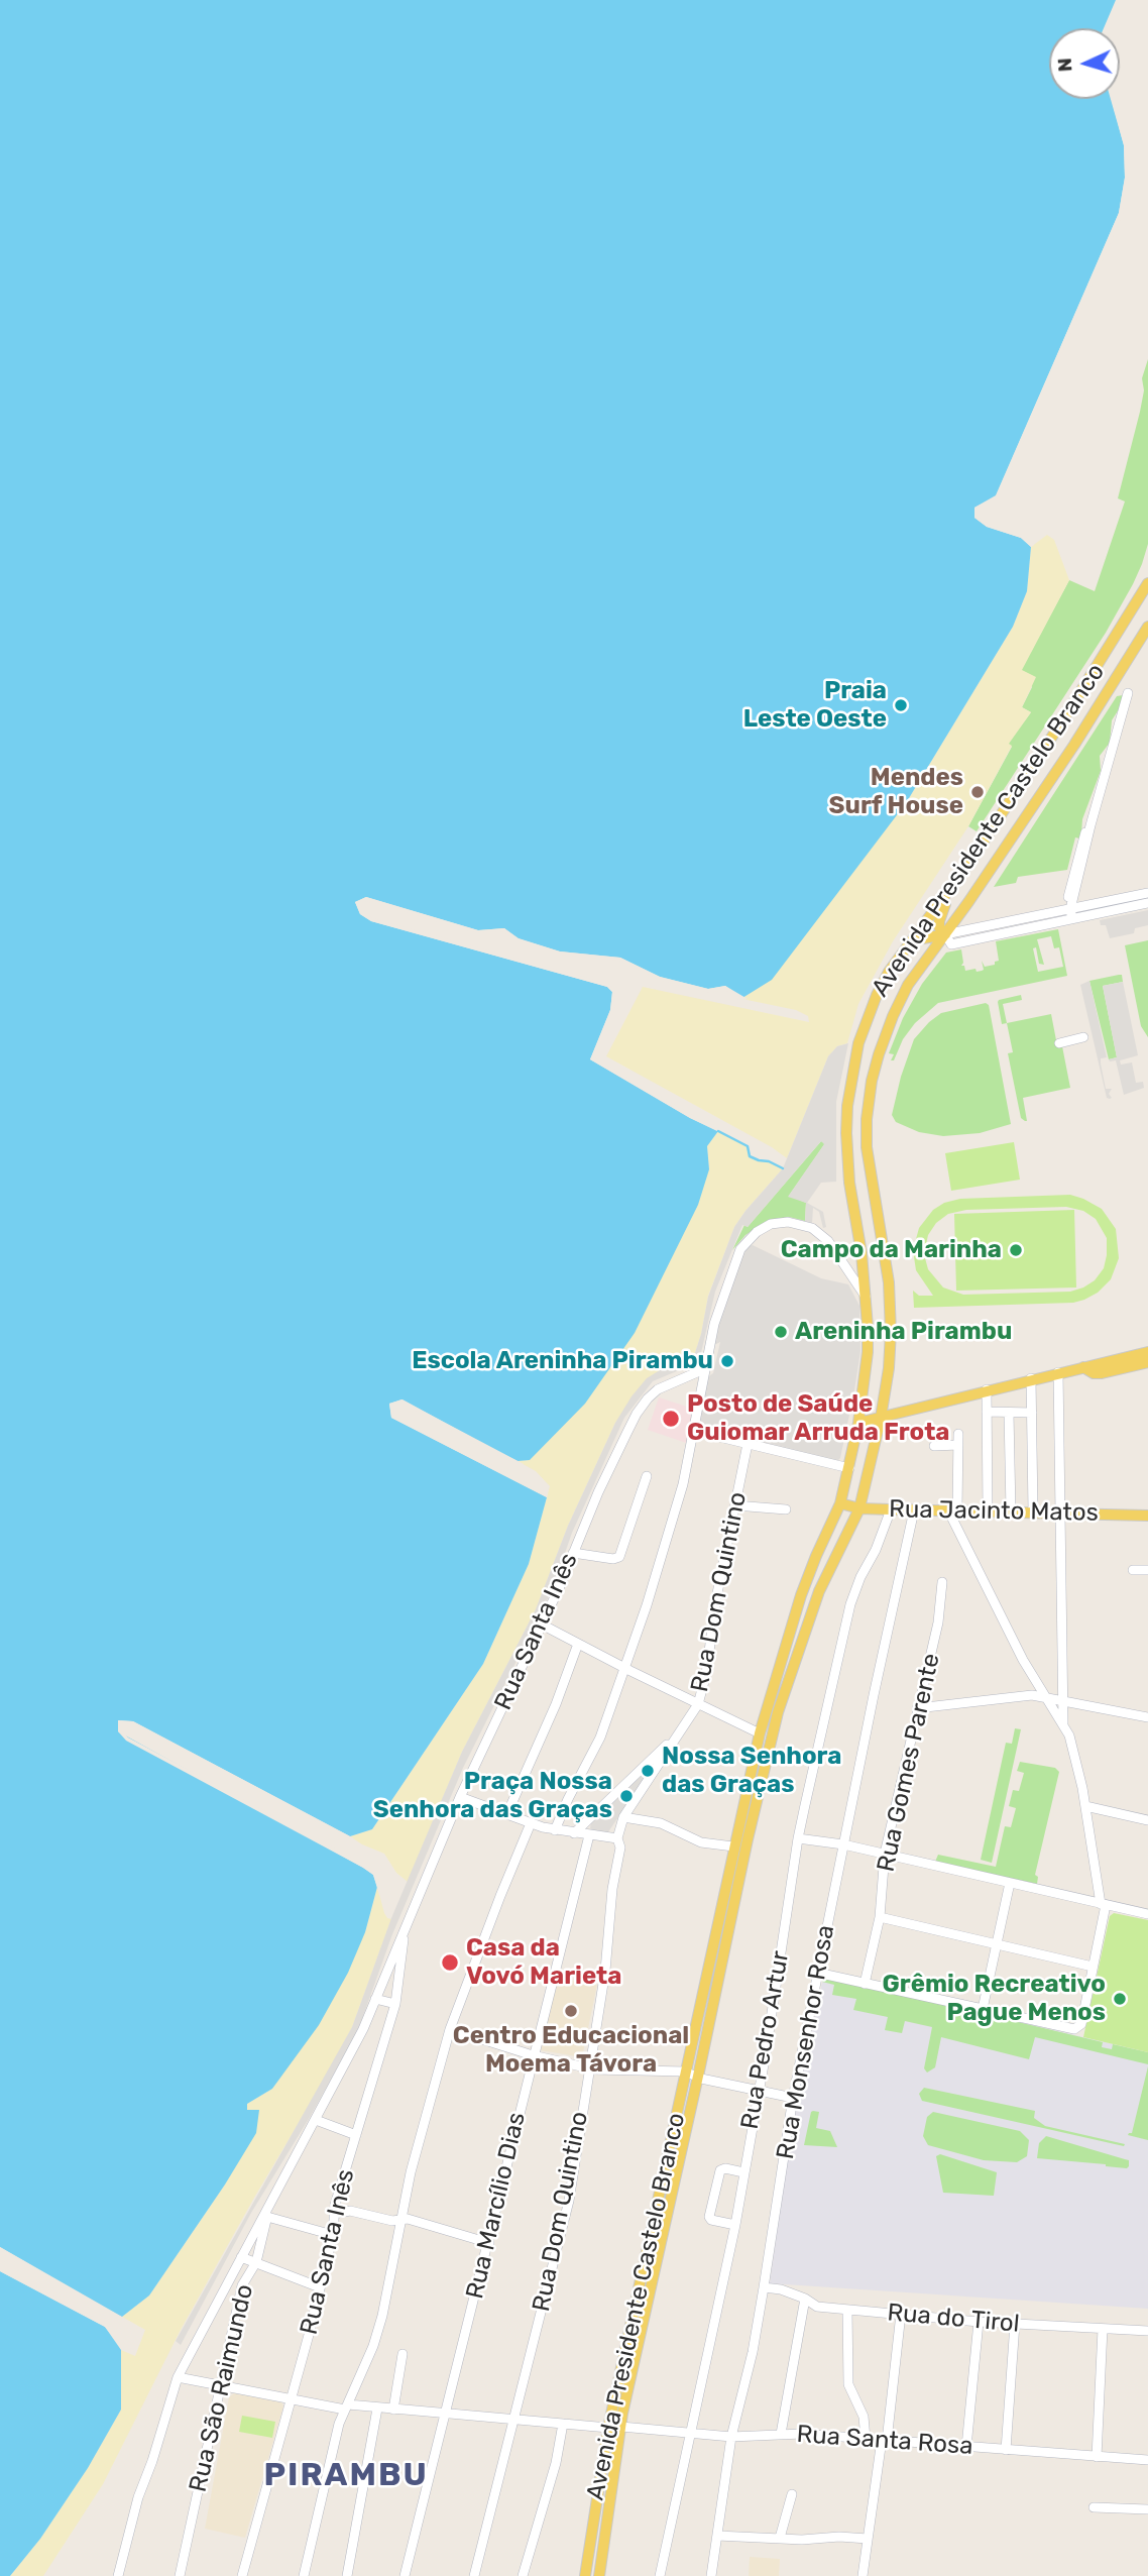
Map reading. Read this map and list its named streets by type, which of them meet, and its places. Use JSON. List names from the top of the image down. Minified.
{"streets":{"main road":["Avenida Presidente Castelo Branco","Rua Jacinto Matos"],"street":["Rua Dom Quintino","Rua Santa Inês","Rua Gomes Parente","Rua Pedro Artur","Rua Monsenhor Rosa","Rua Marcílio Dias","Rua do Tirol","Rua São Raimundo","Rua Santa Rosa"]},"crossings":[["Avenida Presidente Castelo Branco","Rua Jacinto Matos"],["Avenida Presidente Castelo Branco","Rua Santa Rosa"],["Rua Jacinto Matos","Rua Pedro Artur"],["Rua Jacinto Matos","Rua Monsenhor Rosa"],["Rua Santa Inês","Rua São Raimundo"],["Rua Pedro Artur","Rua Santa Rosa"],["Rua Monsenhor Rosa","Rua do Tirol"],["Rua Monsenhor Rosa","Rua Santa Rosa"]],"districts":["PIRAMBU"],"places":["Praia Leste Oeste","Mendes Surf House","Campo da Marinha","Areninha Pirambu","Escola Areninha Pirambu","Posto de Saúde Guiomar Arruda Frota","Nossa Senhora das Graças","Praça Nossa Senhora das Graças","Casa da Vovó Marieta","Grêmio Recreativo Pague Menos","Centro Educacional Moema Távora"],"north":"left"}
